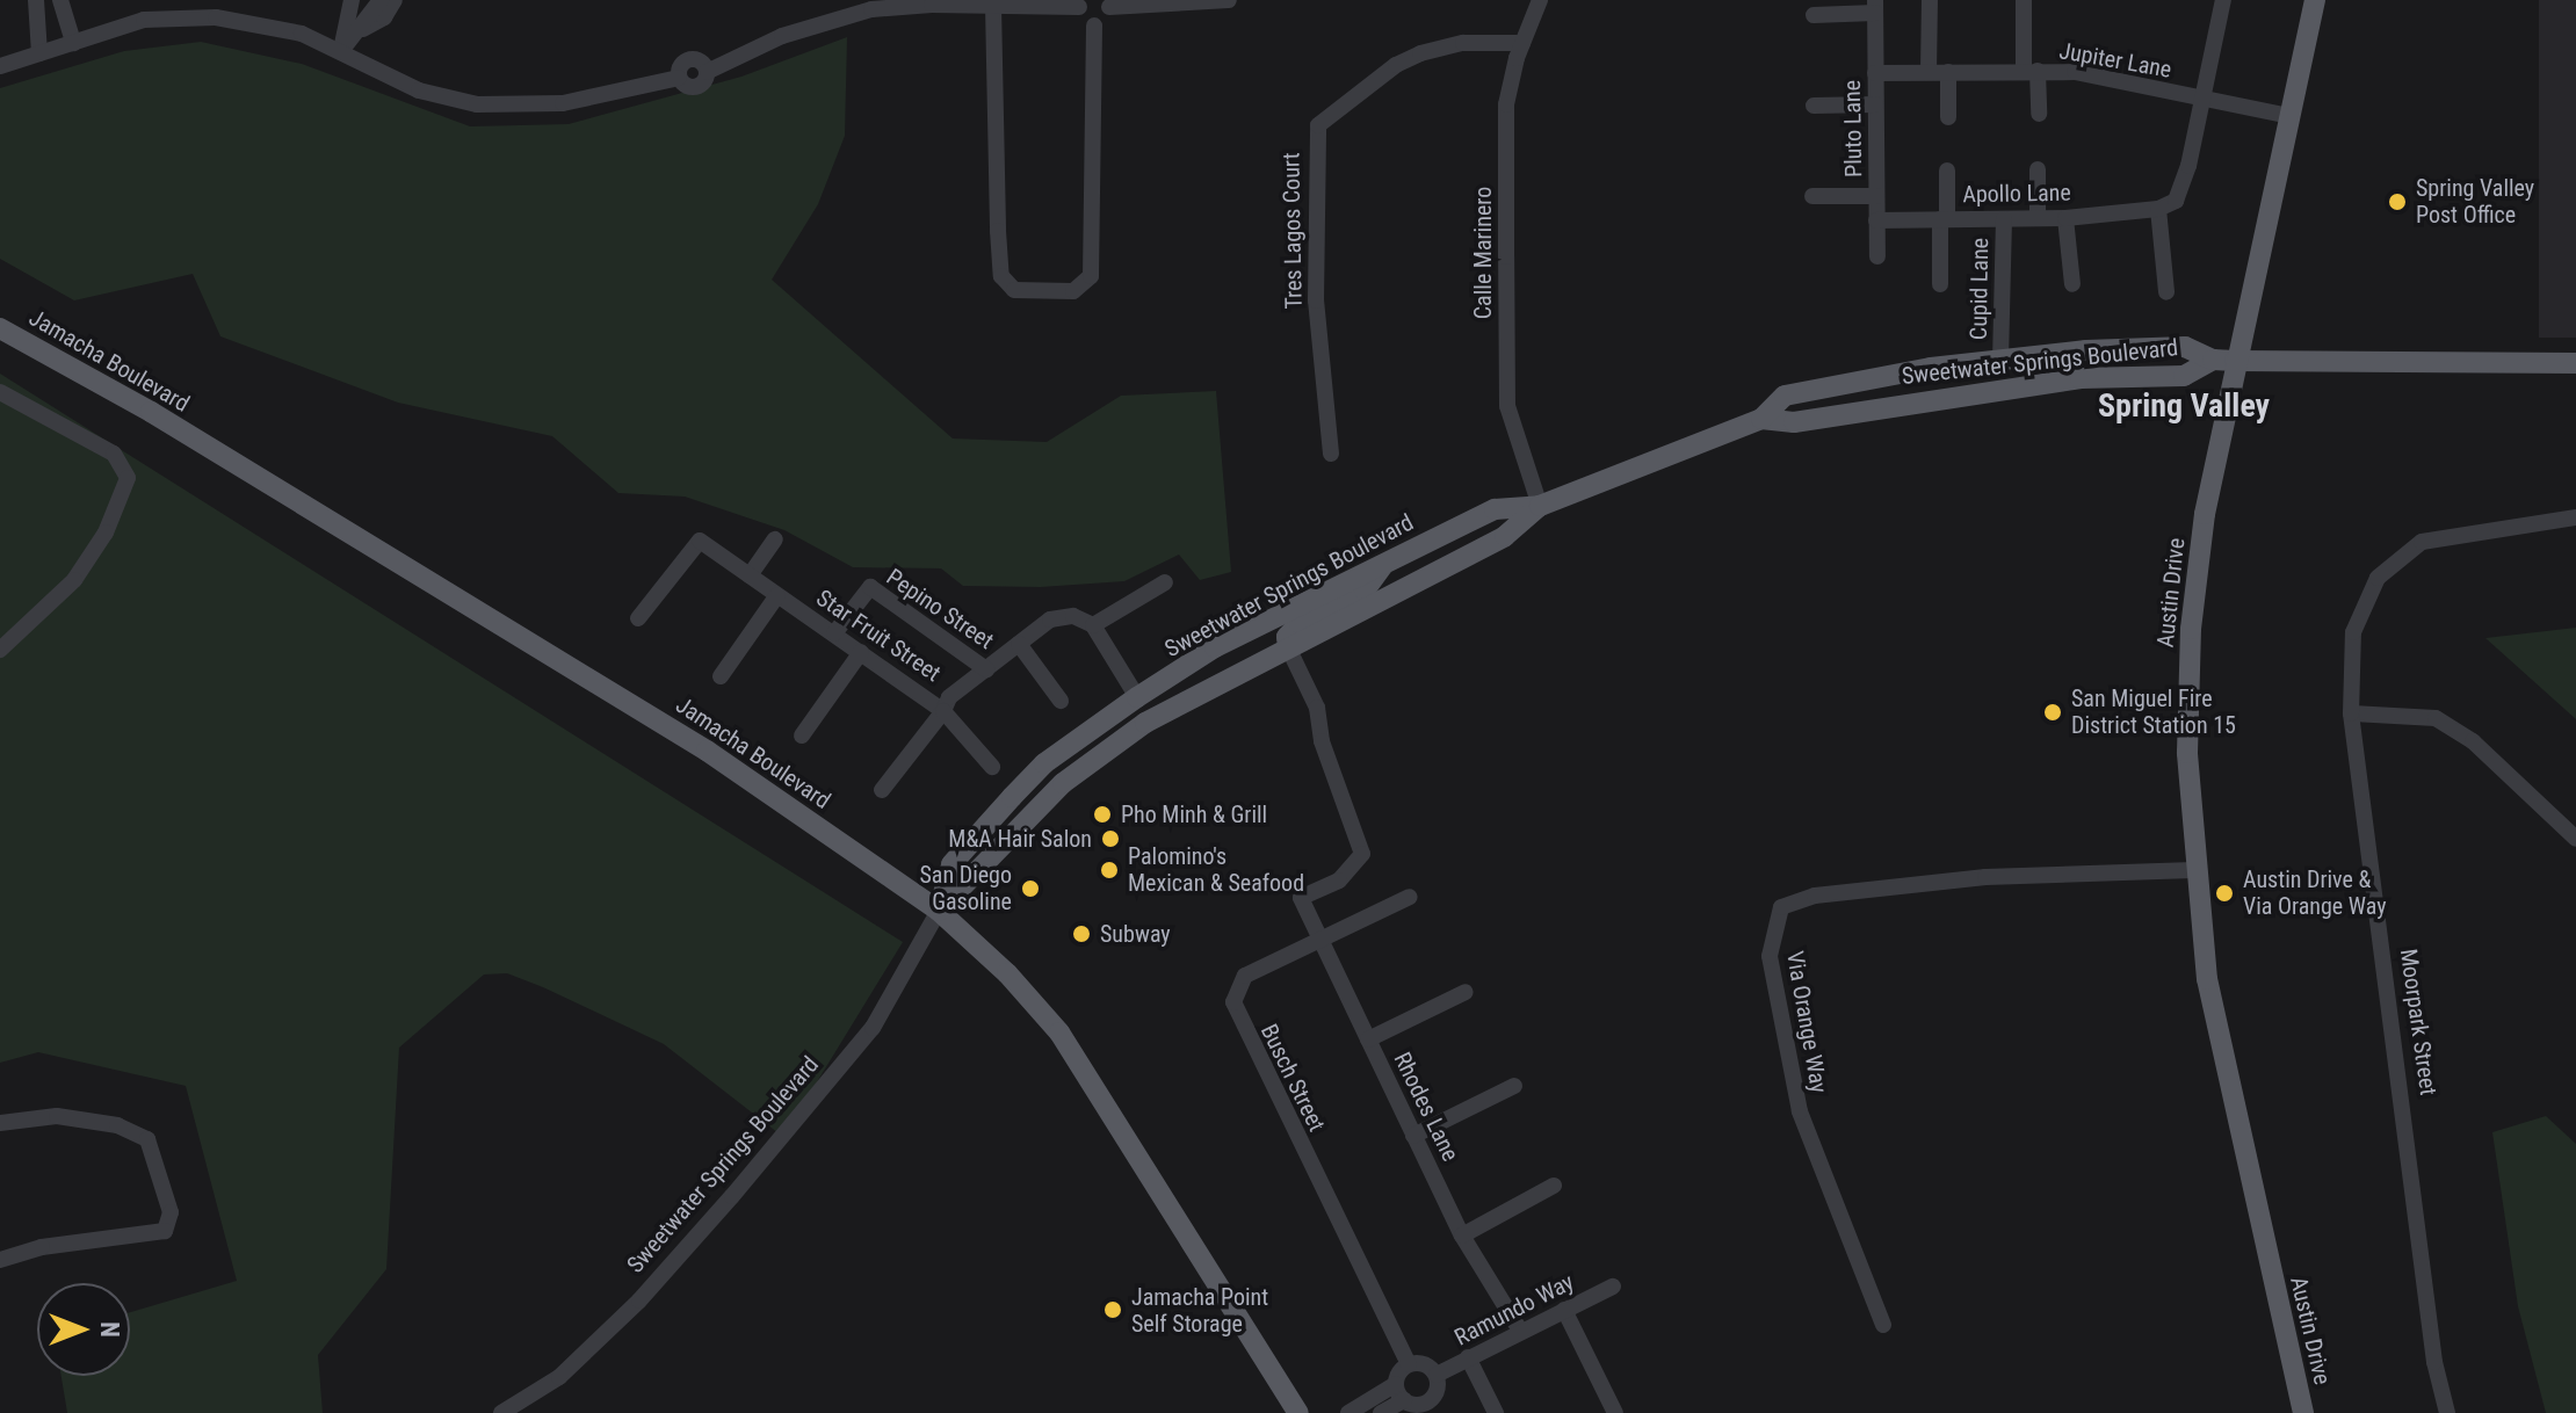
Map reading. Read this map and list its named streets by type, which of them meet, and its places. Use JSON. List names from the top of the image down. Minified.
{"streets":{"main road":["Jamacha Boulevard","Sweetwater Springs Boulevard","Austin Drive"],"street":["Jupiter Lane","Pluto Lane","Apollo Lane","Tres Lagos Court","Calle Marinero","Cupid Lane","Pepino Street","Star Fruit Street","Via Orange Way","Moorpark Street","Busch Street","Rhodes Lane","Ramundo Way"]},"crossings":[["Jupiter Lane","Pluto Lane"],["Jupiter Lane","Austin Drive"],["Pluto Lane","Apollo Lane"],["Apollo Lane","Cupid Lane"],["Tres Lagos Court","Calle Marinero"],["Calle Marinero","Sweetwater Springs Boulevard"],["Cupid Lane","Sweetwater Springs Boulevard"],["Jamacha Boulevard","Sweetwater Springs Boulevard"],["Sweetwater Springs Boulevard","Austin Drive"],["Sweetwater Springs Boulevard","Rhodes Lane"],["Austin Drive","Via Orange Way"],["Pepino Street","Star Fruit Street"],["Busch Street","Rhodes Lane"],["Busch Street","Ramundo Way"],["Rhodes Lane","Ramundo Way"]],"districts":["Spring Valley"],"places":["Spring Valley Post Office","San Miguel Fire District Station 15","Pho Minh & Grill","M&A Hair Salon","Palomino's Mexican & Seafood","San Diego Gasoline","Austin Drive & Via Orange Way","Subway","Jamacha Point Self Storage"],"north":"right"}
